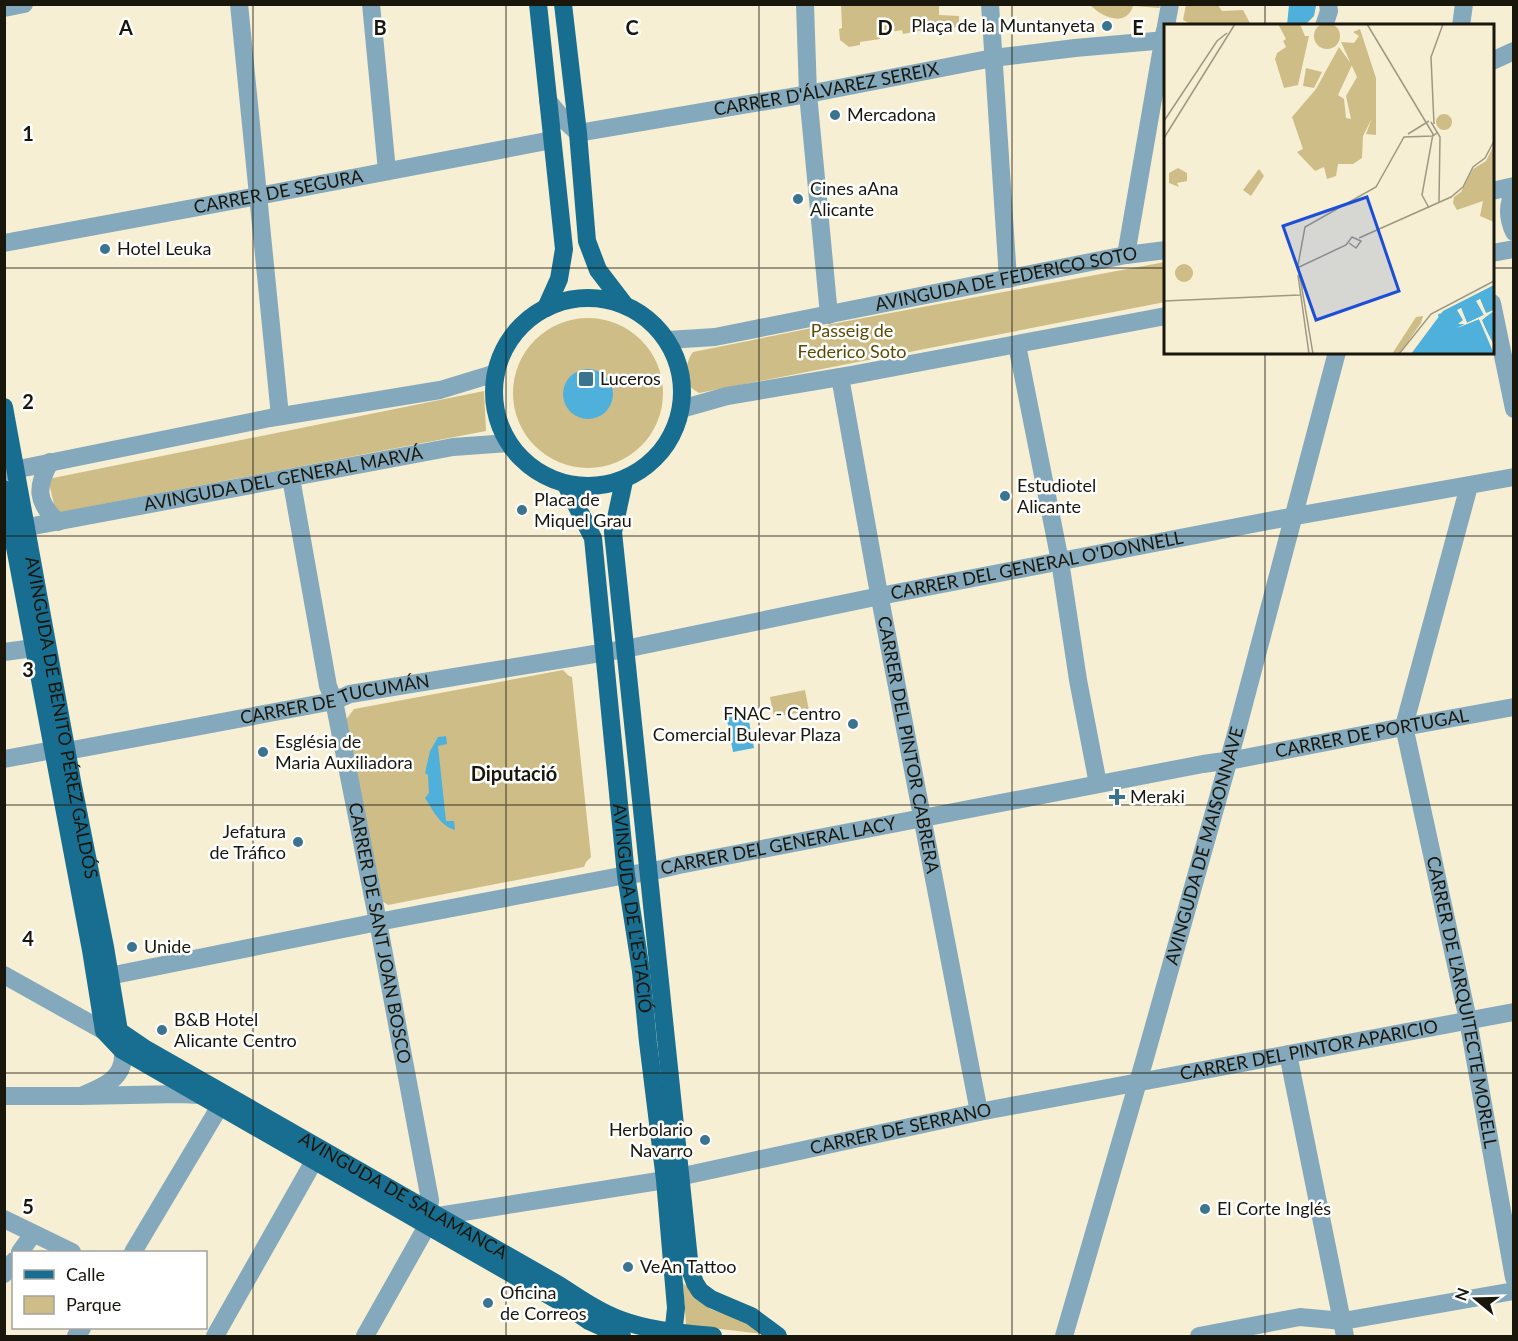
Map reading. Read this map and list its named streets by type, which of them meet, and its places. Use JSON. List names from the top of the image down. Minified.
{"streets":{"main road":["AVINGUDA DE BENITO PÉREZ GALDÓS","AVINGUDA DE L'ESTACIÓ","AVINGUDA DE SALAMANCA"],"street":["CARRER D'ÁLVAREZ SEREIX","CARRER DE SEGURA","AVINGUDA DE FEDERICO SOTO","AVINGUDA DEL GENERAL MARVÁ","CARRER DEL GENERAL O'DONNELL","CARRER DE TUCUMÁN","CARRER DE PORTUGAL","CARRER DEL PINTOR CABRERA","AVINGUDA DE MAISONNAVE","CARRER DEL GENERAL LACY","CARRER DE SANT JOAN BOSCO","CARRER DE L'ARQUITECTE MORELL","CARRER DEL PINTOR APARICIO","CARRER DE SERRANO"]},"crossings":[["AVINGUDA DE FEDERICO SOTO","AVINGUDA DEL GENERAL MARVÁ"],["AVINGUDA DE FEDERICO SOTO","AVINGUDA DE L'ESTACIÓ"],["AVINGUDA DEL GENERAL MARVÁ","AVINGUDA DE BENITO PÉREZ GALDÓS"],["AVINGUDA DEL GENERAL MARVÁ","AVINGUDA DE L'ESTACIÓ"],["AVINGUDA DEL GENERAL MARVÁ","CARRER DE SANT JOAN BOSCO"],["CARRER DEL GENERAL O'DONNELL","CARRER DE TUCUMÁN"],["CARRER DEL GENERAL O'DONNELL","CARRER DEL PINTOR CABRERA"],["CARRER DEL GENERAL O'DONNELL","AVINGUDA DE MAISONNAVE"],["CARRER DEL GENERAL O'DONNELL","AVINGUDA DE L'ESTACIÓ"],["CARRER DE TUCUMÁN","AVINGUDA DE BENITO PÉREZ GALDÓS"],["CARRER DE TUCUMÁN","AVINGUDA DE L'ESTACIÓ"],["CARRER DE TUCUMÁN","CARRER DE SANT JOAN BOSCO"],["AVINGUDA DE BENITO PÉREZ GALDÓS","CARRER DEL GENERAL LACY"],["AVINGUDA DE BENITO PÉREZ GALDÓS","AVINGUDA DE SALAMANCA"],["CARRER DE PORTUGAL","AVINGUDA DE MAISONNAVE"],["CARRER DE PORTUGAL","CARRER DEL GENERAL LACY"],["CARRER DE PORTUGAL","CARRER DE L'ARQUITECTE MORELL"],["CARRER DEL PINTOR CABRERA","CARRER DEL GENERAL LACY"],["CARRER DEL PINTOR CABRERA","CARRER DE SERRANO"],["AVINGUDA DE MAISONNAVE","CARRER DEL GENERAL LACY"],["AVINGUDA DE MAISONNAVE","CARRER DEL PINTOR APARICIO"],["AVINGUDA DE MAISONNAVE","CARRER DE SERRANO"],["CARRER DEL GENERAL LACY","AVINGUDA DE L'ESTACIÓ"],["CARRER DEL GENERAL LACY","CARRER DE SANT JOAN BOSCO"],["AVINGUDA DE L'ESTACIÓ","CARRER DE SERRANO"],["AVINGUDA DE L'ESTACIÓ","AVINGUDA DE SALAMANCA"],["CARRER DE SANT JOAN BOSCO","CARRER DE SERRANO"],["CARRER DE SANT JOAN BOSCO","AVINGUDA DE SALAMANCA"],["CARRER DE L'ARQUITECTE MORELL","CARRER DEL PINTOR APARICIO"],["CARRER DEL PINTOR APARICIO","CARRER DE SERRANO"],["CARRER DE SERRANO","AVINGUDA DE SALAMANCA"]],"districts":["Diputació"],"parks":["Passeig de Federico Soto"],"places":{"other":["Plaça de la Muntanyeta","Mercadona","Cines aAna Alicante","Hotel Leuka","Estudiotel Alicante","Placa de Miquel Grau","FNAC - Centro Comercial Bulevar Plaza","Església de Maria Auxiliadora","Jefatura de Tráfico","Unide","B&B Hotel Alicante Centro","Herbolario Navarro","El Corte Inglés","VeAn Tattoo","Oficina de Correos"],"transit":["Luceros"],"health":["Meraki"]},"legend":["Calle","Parque"],"north":"left","grid":{"columns":["A","B","C","D","E"],"rows":["1","2","3","4","5"]}}
